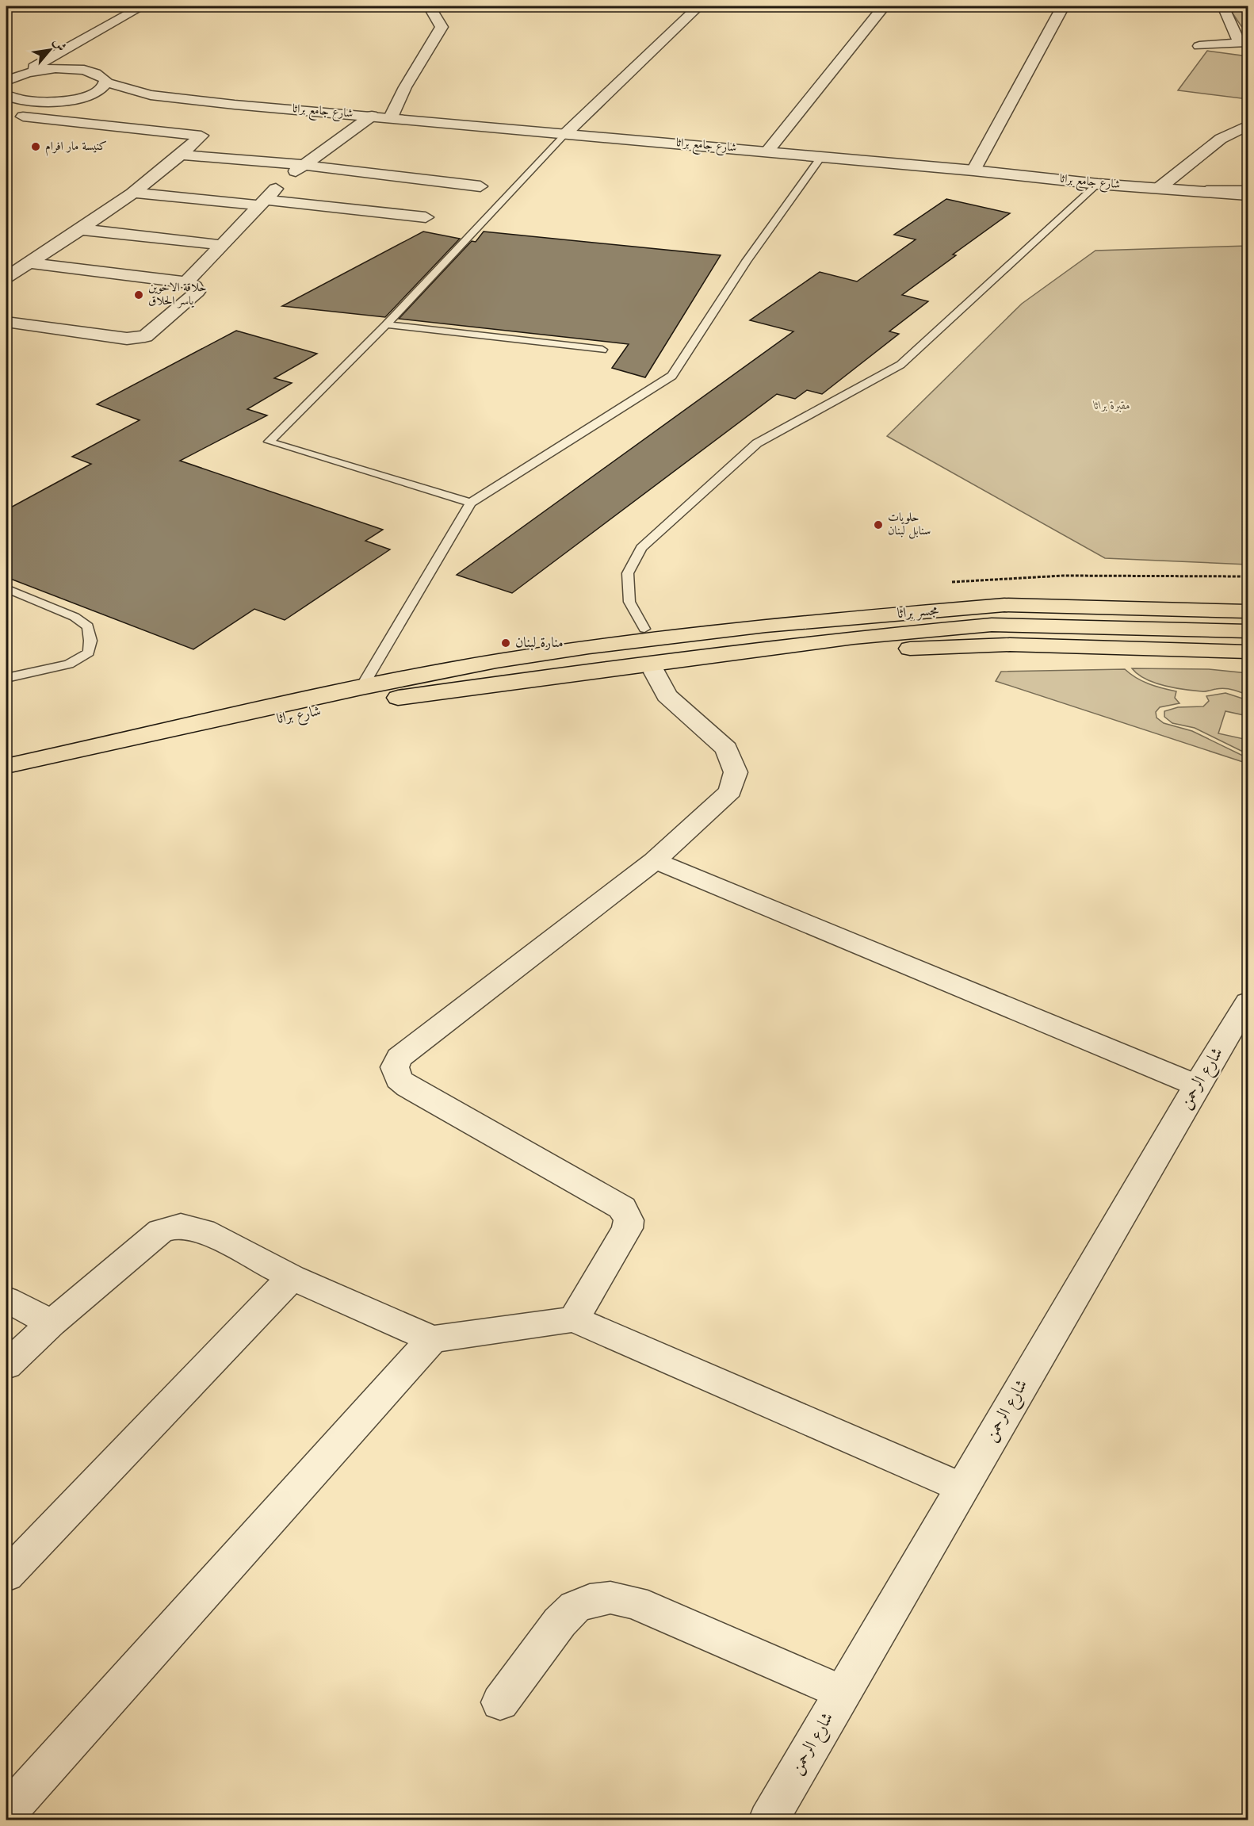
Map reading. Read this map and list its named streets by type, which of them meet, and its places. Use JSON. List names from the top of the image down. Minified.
{"streets":{"main road":["مجسر براثا","شارع براثا"],"street":["شارع جامع براثا","شارع الرحمن"]},"crossings":[["مجسر براثا","شارع براثا"]],"parks":["مقبرة براثا"],"places":["كنيسة مار افرام","حلاقة الاخوين ياسر الحلاق","حلويات سنابل لبنان","منارة لبنان"],"north":"top right"}
